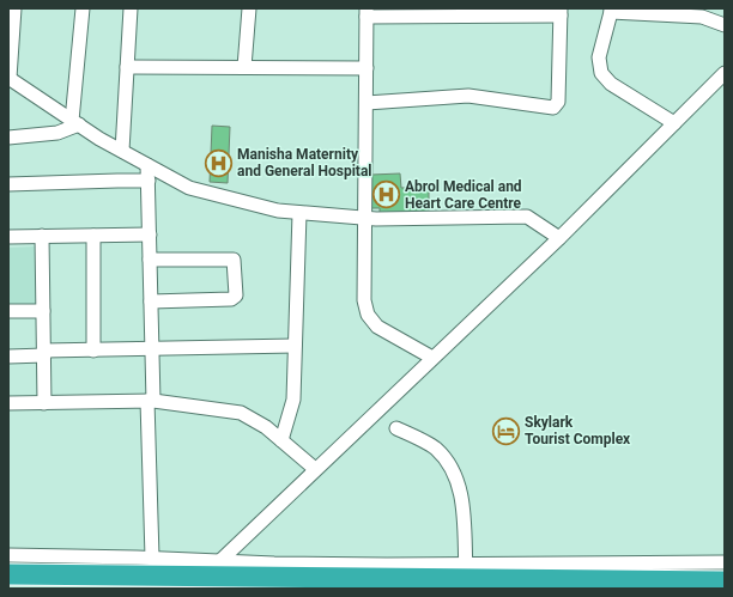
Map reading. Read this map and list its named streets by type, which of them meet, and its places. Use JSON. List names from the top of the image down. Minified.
{"places":{"hospital":["Manisha Maternity and General Hospital","Abrol Medical and Heart Care Centre"],"hotel":["Skylark Tourist Complex"]}}
